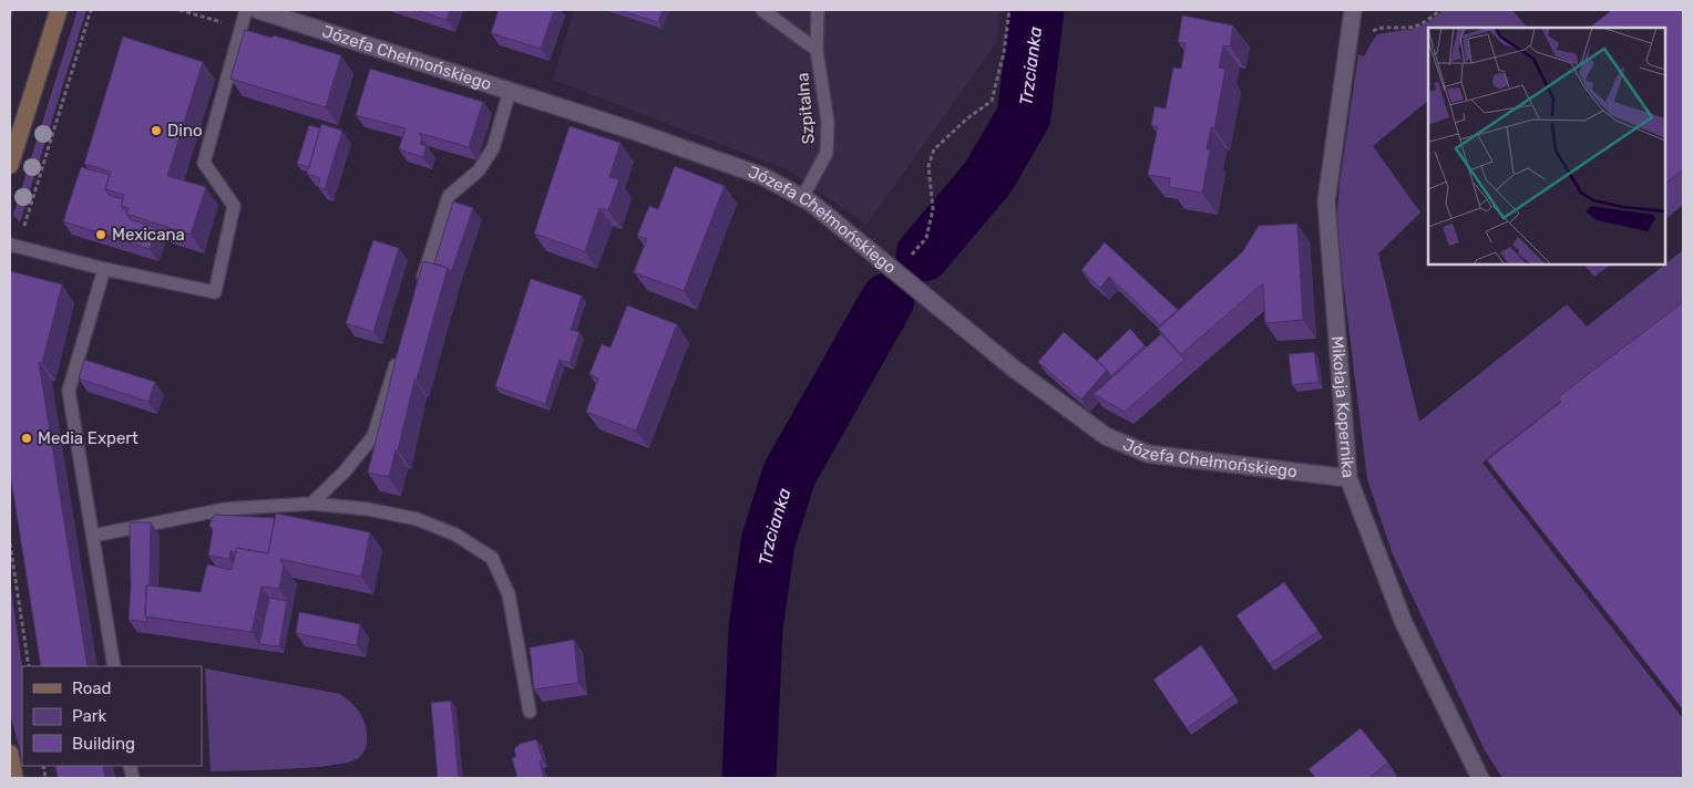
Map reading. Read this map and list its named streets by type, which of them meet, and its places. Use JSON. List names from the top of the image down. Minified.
{"streets":{"street":["Józefa Chełmońskiego","Mikołaja Kopernika"],"lane":["Szpitalna"]},"crossings":[["Józefa Chełmońskiego","Szpitalna"],["Józefa Chełmońskiego","Mikołaja Kopernika"]],"water":["Trzcianka"],"places":["Dino","Mexicana","Media Expert"],"legend":["Road","Park","Building"]}
